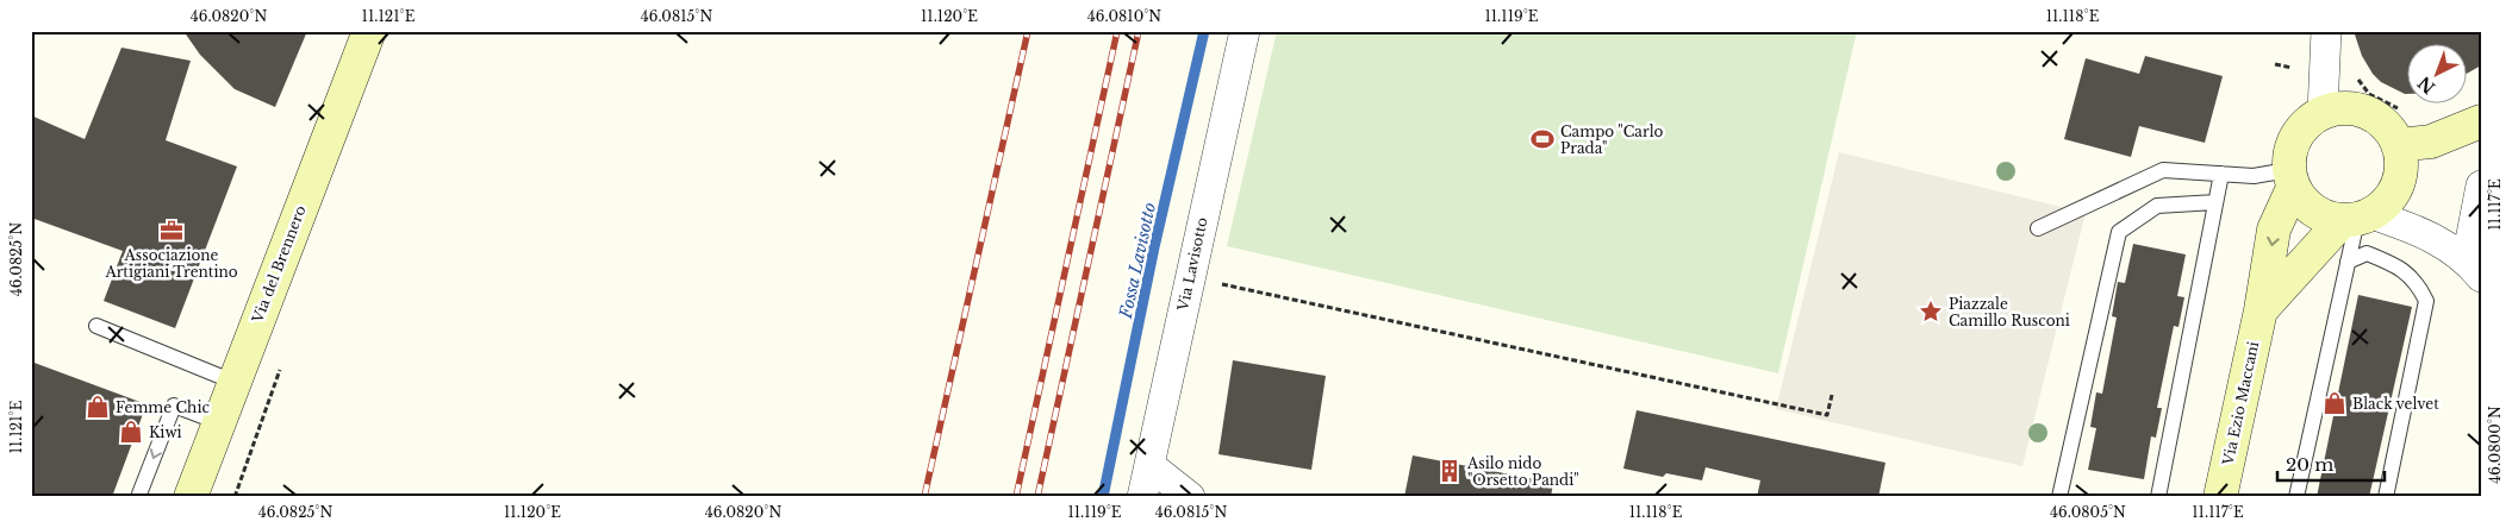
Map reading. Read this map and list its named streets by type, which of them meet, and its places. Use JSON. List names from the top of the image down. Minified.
{"streets":{"street":["Via del Brennero","Via Lavisotto","Via Ezio Maccani"]},"water":["Fossa Lavisotto"],"places":{"sports":["Campo \"Carlo Prada\""],"office":["Associazione Artigiani Trentino"],"place":["Piazzale Camillo Rusconi"],"shop":["Black velvet","Femme Chic","Kiwi"],"building":["Asilo nido \"Orsetto Pandi\""]},"scale_bar":"20 m","north":"bottom left","coordinates":["46.0820°N","11.121°E","46.0815°N","11.120°E","46.0810°N","11.119°E","11.118°E","11.117°E","46.0825°N","46.0800°N","46.0805°N"]}
